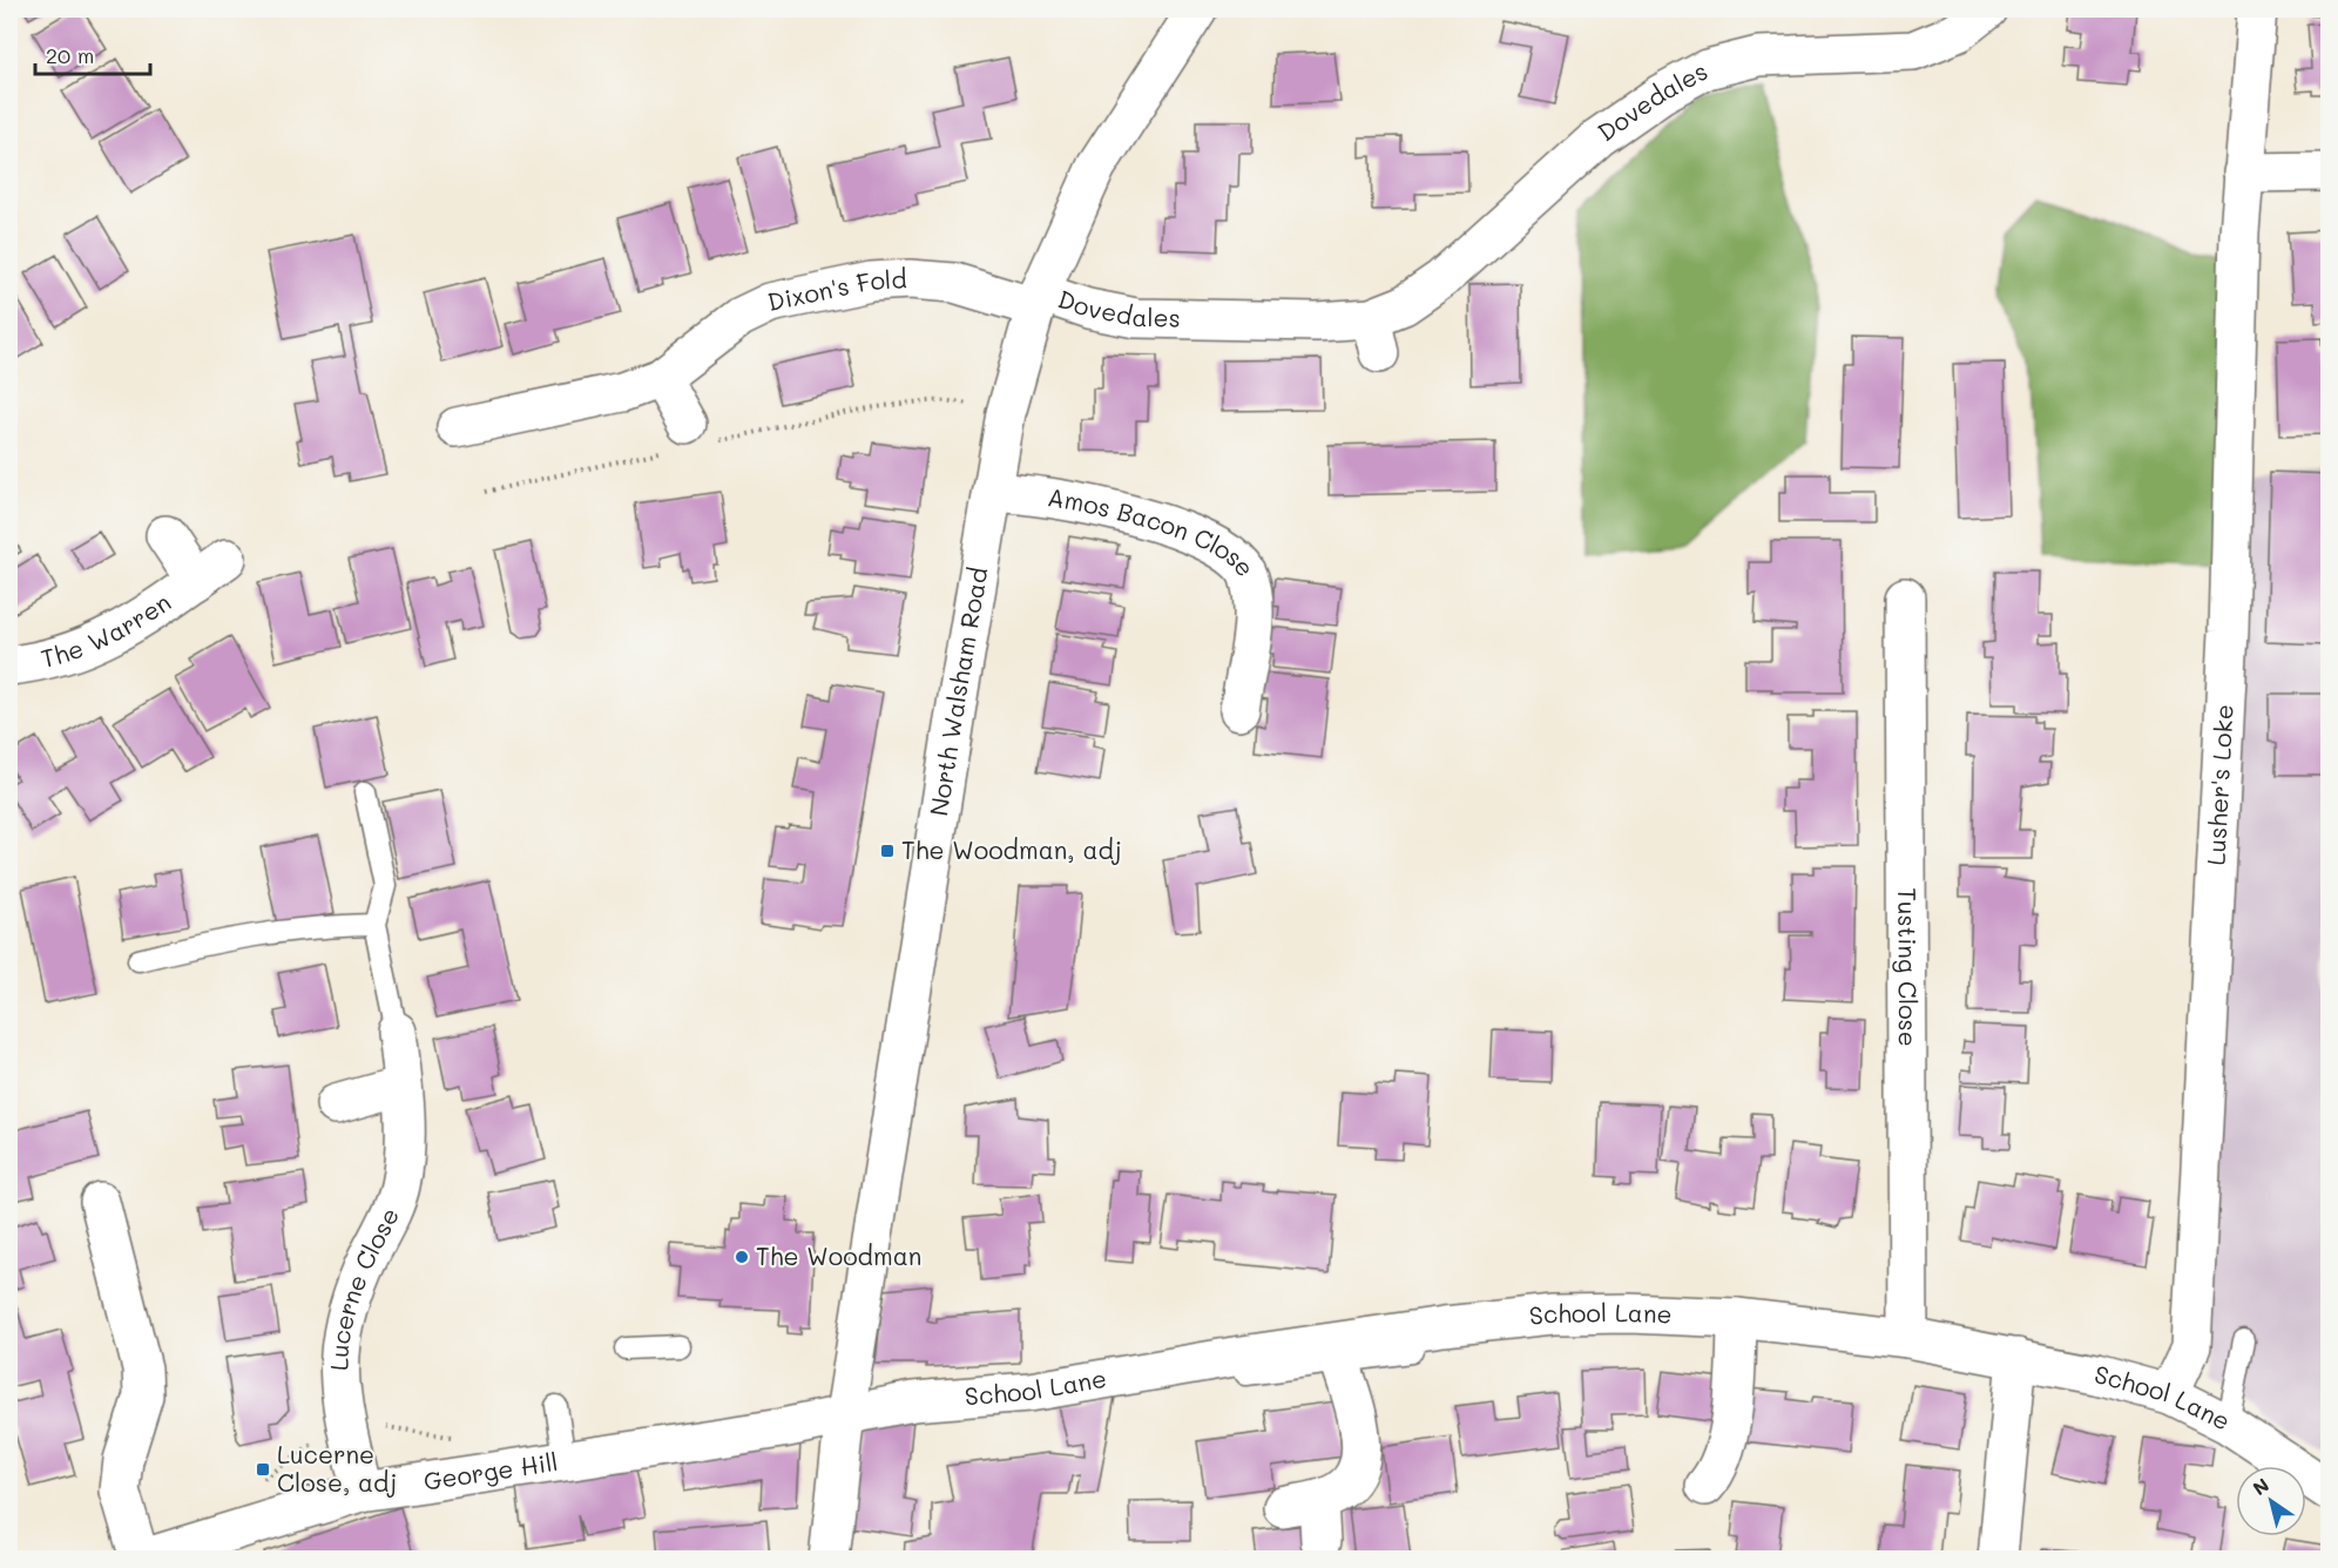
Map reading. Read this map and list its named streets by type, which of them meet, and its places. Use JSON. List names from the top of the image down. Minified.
{"streets":{"street":["Dovedales","Dixon's Fold","Amos Bacon Close","The Warren","North Walsham Road","Lusher's Loke","Tusting Close","Lucerne Close","School Lane","George Hill"]},"crossings":[["Dovedales","Dixon's Fold"],["Dovedales","North Walsham Road"],["Dixon's Fold","North Walsham Road"],["Amos Bacon Close","North Walsham Road"],["North Walsham Road","School Lane"],["North Walsham Road","George Hill"],["Lusher's Loke","School Lane"],["Tusting Close","School Lane"],["Lucerne Close","George Hill"],["School Lane","George Hill"]],"places":{"transit":["The Woodman, adj","Lucerne Close, adj"],"other":["The Woodman"]},"scale_bar":"20 m","north":"top left"}
